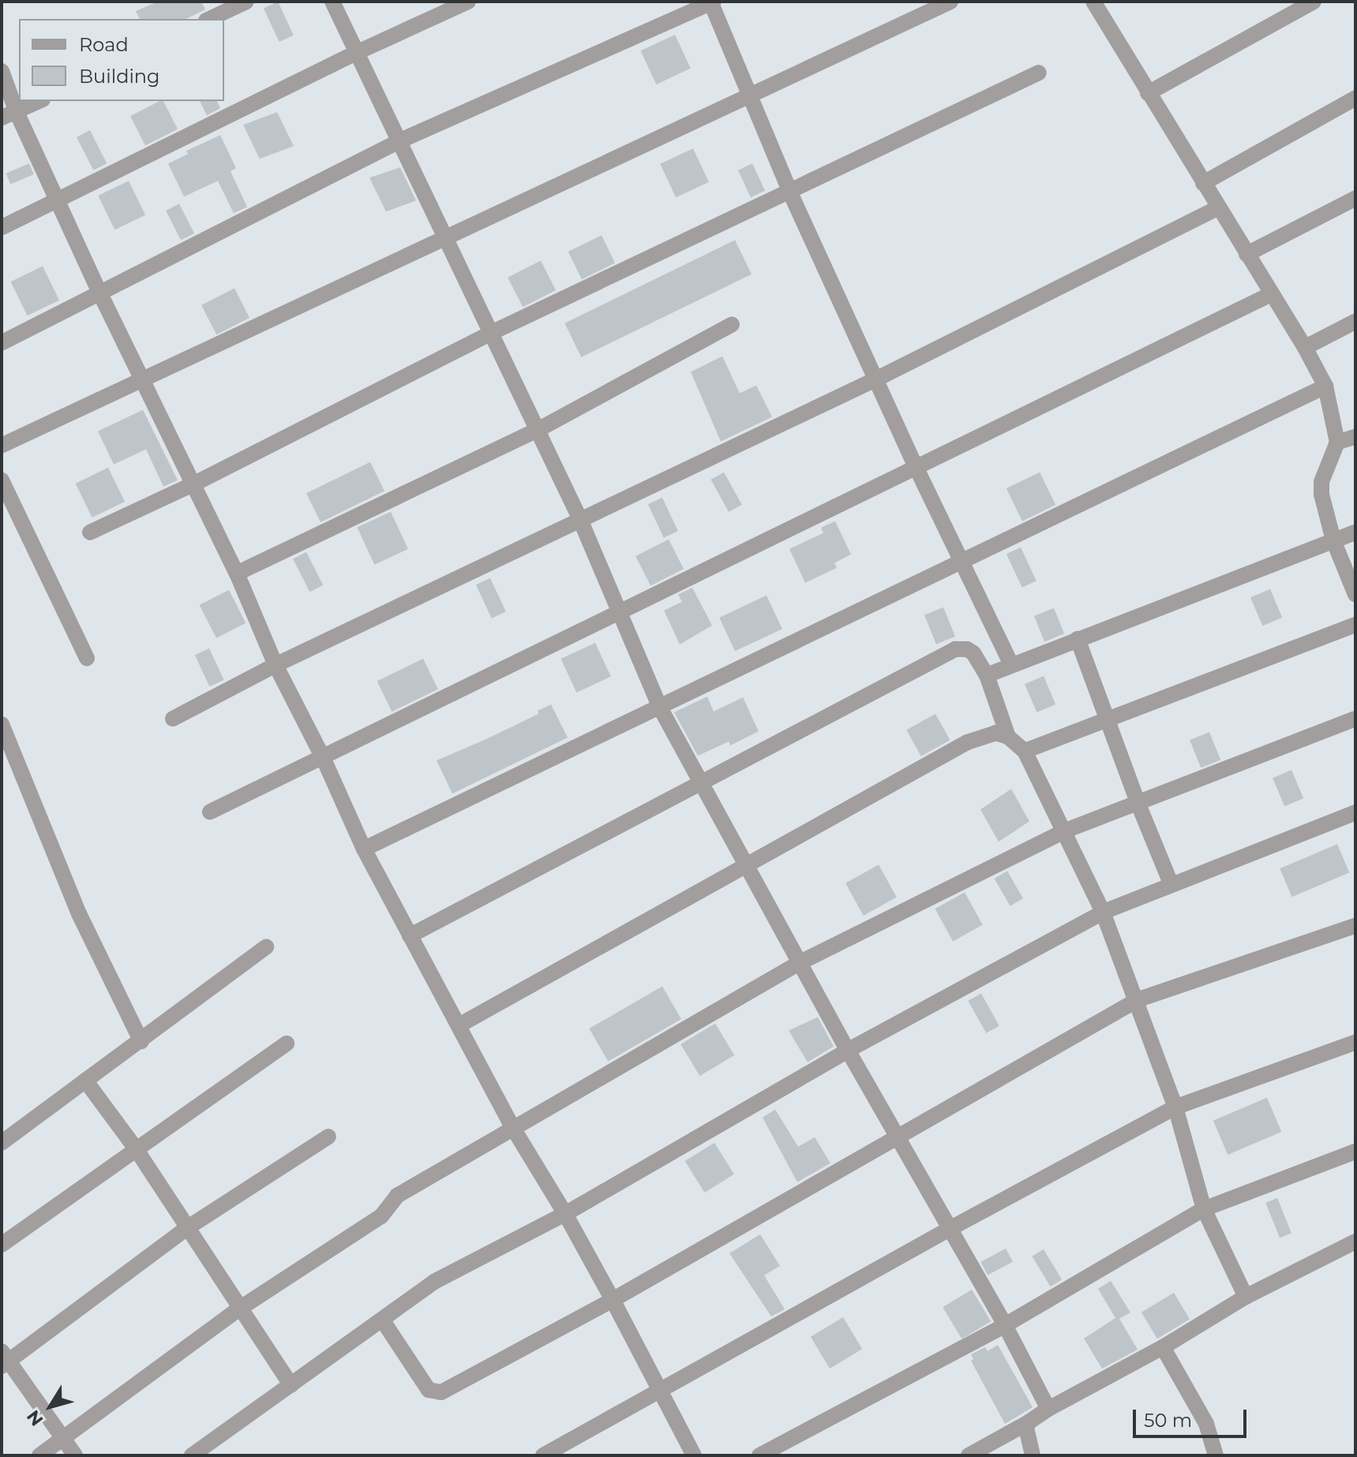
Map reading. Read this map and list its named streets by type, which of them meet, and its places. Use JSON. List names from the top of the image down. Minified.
{"legend":["Road","Building"],"scale_bar":"50 m","north":"bottom left"}
